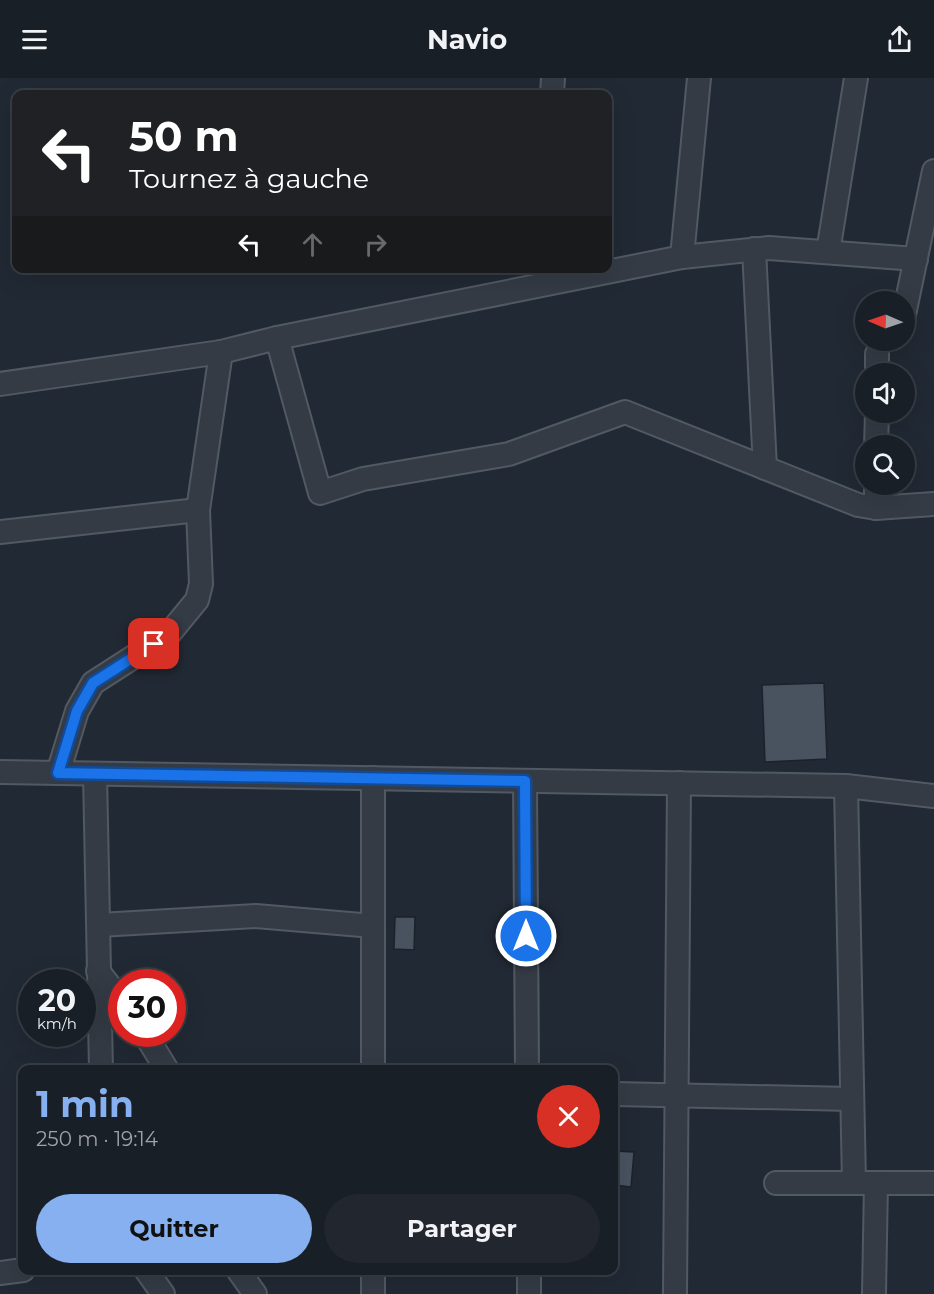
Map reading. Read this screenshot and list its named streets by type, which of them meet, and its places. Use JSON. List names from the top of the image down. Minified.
{"north":"left","page":{"header":"Navio","turn":["50 m","Tournez à gauche"],"speed":"20 km/h","limit":"30","heading":["1 min","250 m · 19:14"],"buttons":["Quitter","Partager"]}}
